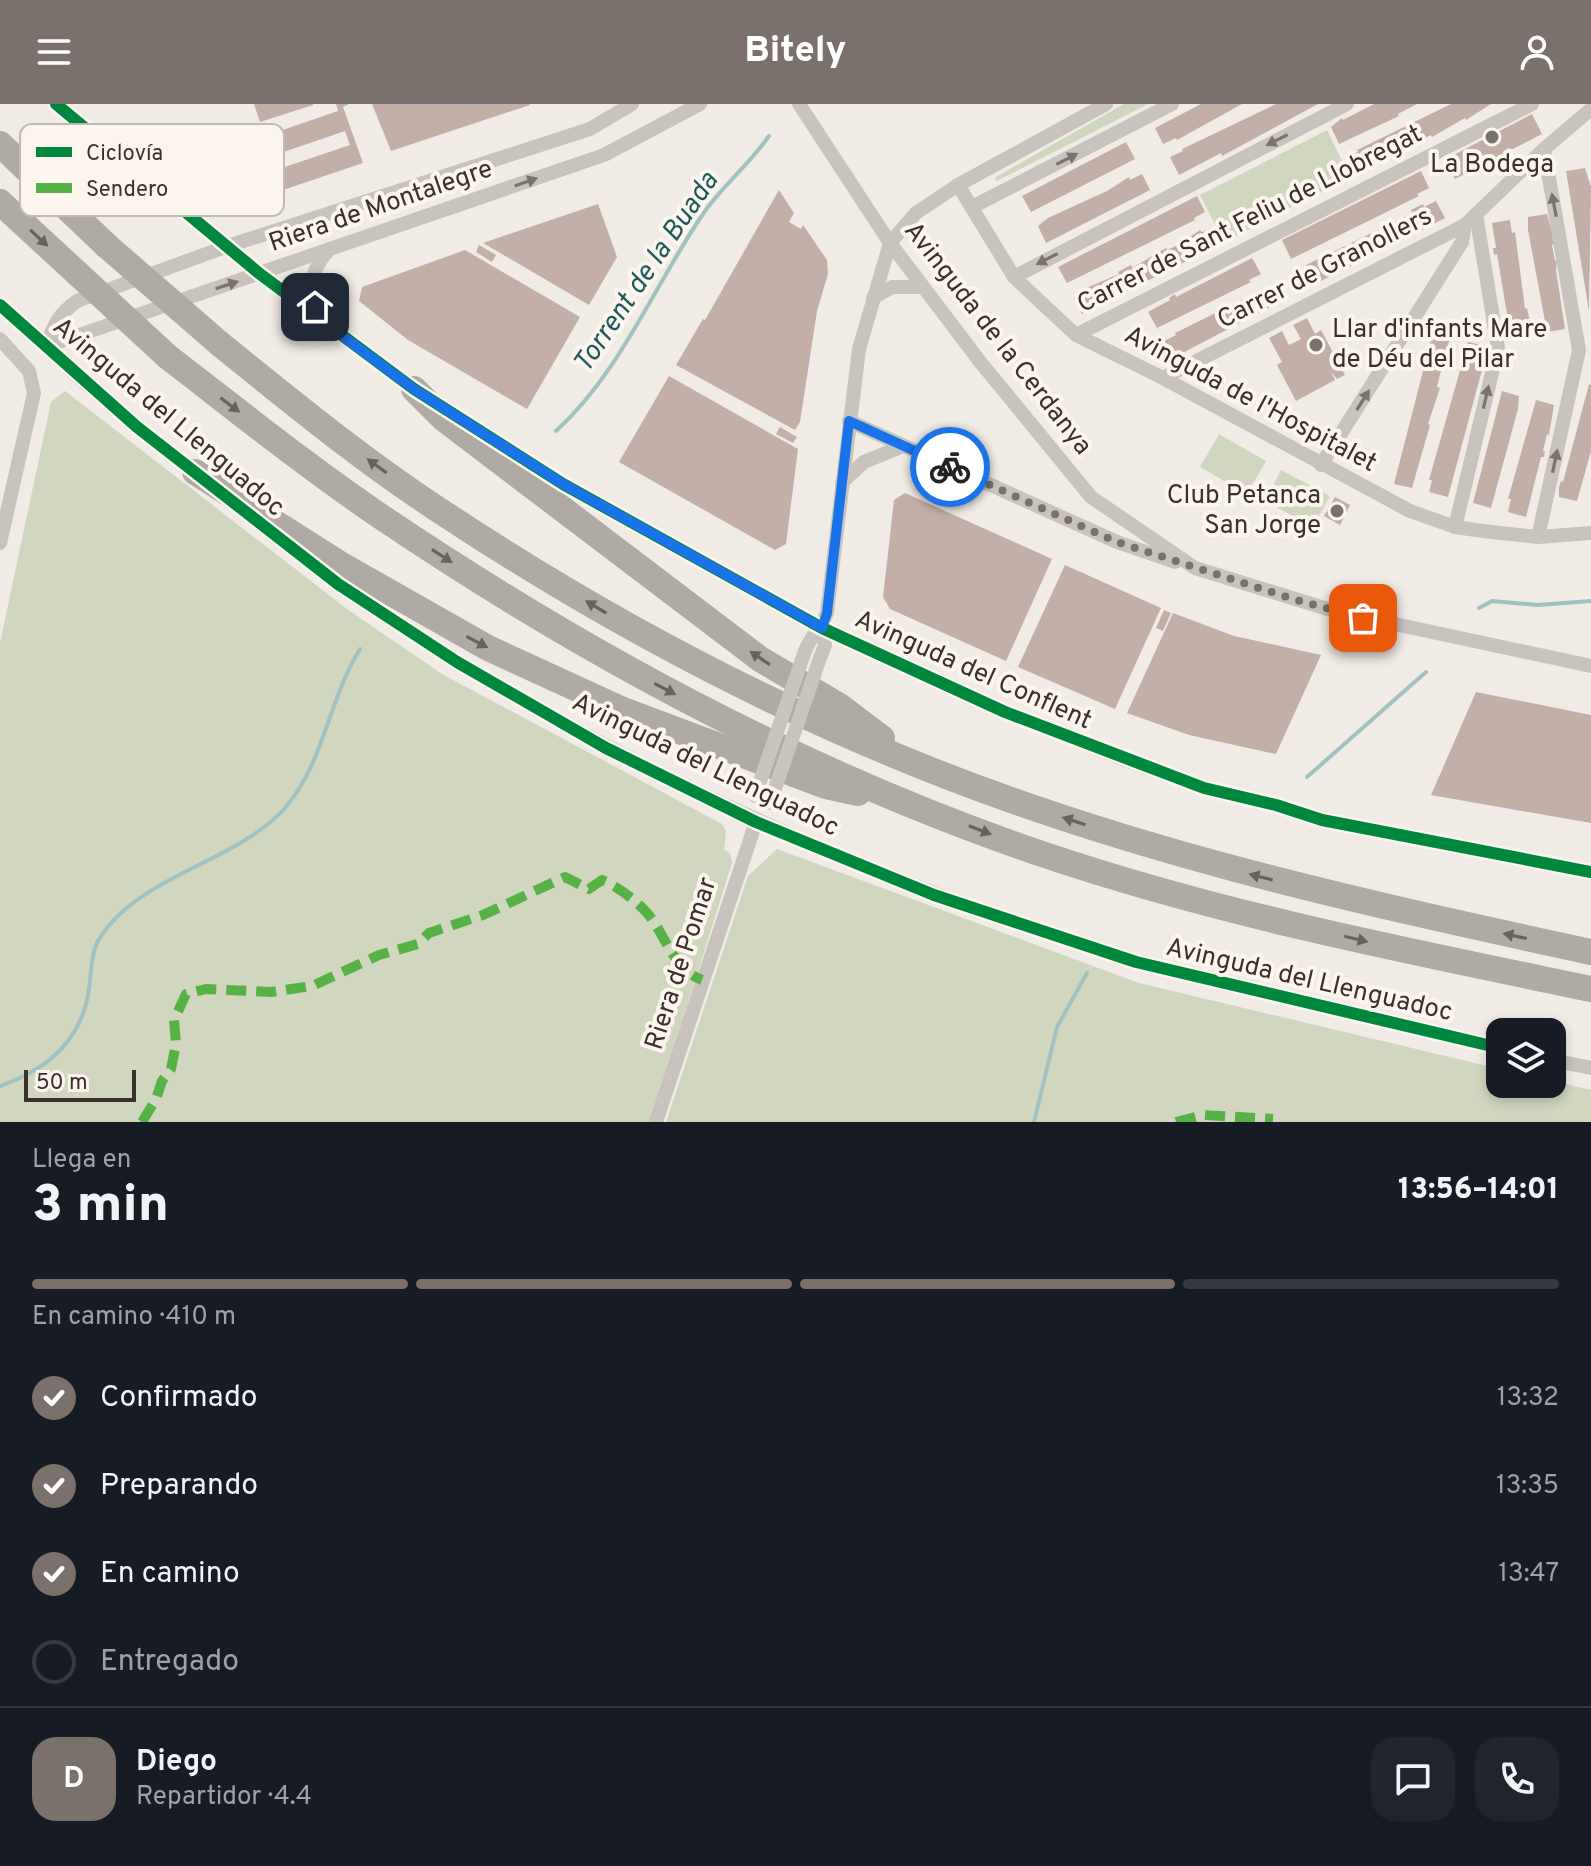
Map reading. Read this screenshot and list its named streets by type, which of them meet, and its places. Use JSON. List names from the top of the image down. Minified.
{"streets":{"street":["Riera de Montalegre","Carrer de Sant Feliu de Llobregat","Carrer de Granollers","Avinguda de la Cerdanya","Avinguda de l'Hospitalet","Avinguda del Llenguadoc","Avinguda del Conflent","Riera de Pomar"]},"crossings":[["Riera de Montalegre","Avinguda del Llenguadoc"],["Riera de Montalegre","Avinguda del Conflent"],["Carrer de Sant Feliu de Llobregat","Avinguda de l'Hospitalet"],["Carrer de Granollers","Avinguda de l'Hospitalet"],["Avinguda del Llenguadoc","Riera de Pomar"]],"water":["Torrent de la Buada"],"places":["La Bodega","Llar d'infants Mare de Déu del Pilar","Club Petanca San Jorge"],"legend":["Ciclovía","Sendero"],"scale_bar":"50 m","page":{"header":"Bitely","scale":"50 m","heading":["3 min","Llega en","13:56–14:01"],"panel":["Diego","Repartidor · 4.4"],"bar":"En camino · 410 m","list":[["Confirmado","13:32"],["Preparando","13:35"],["En camino","13:47"],"Entregado"],"round":"D"}}
